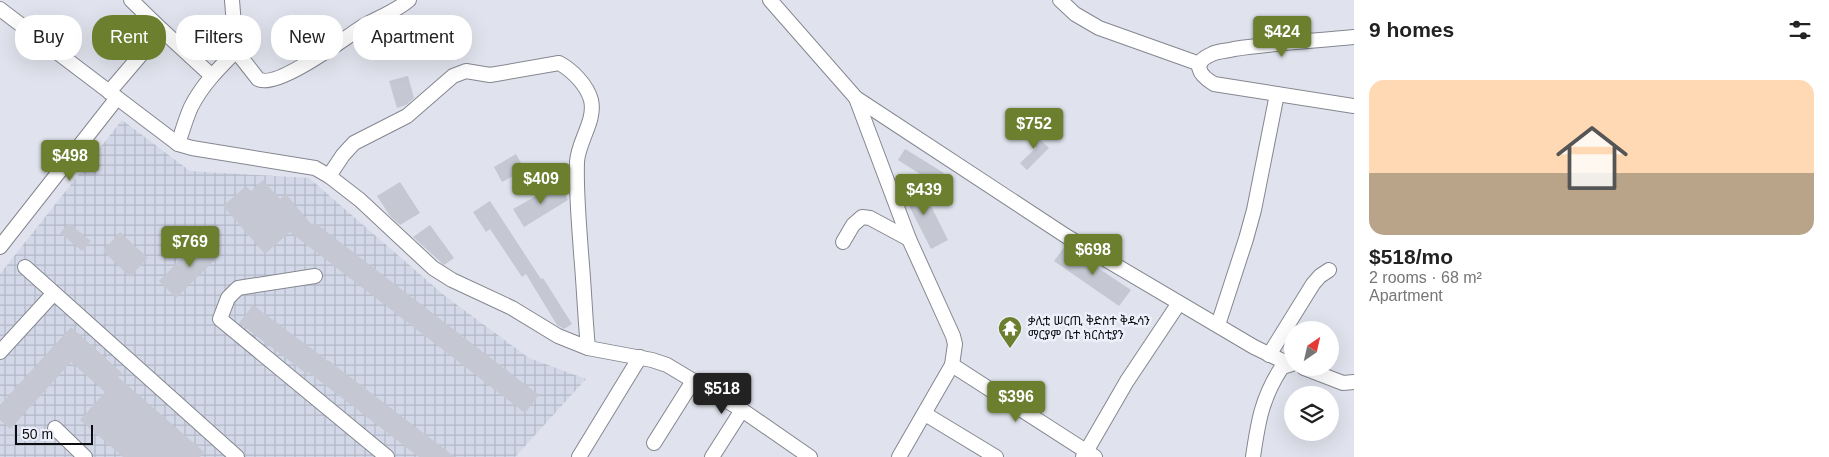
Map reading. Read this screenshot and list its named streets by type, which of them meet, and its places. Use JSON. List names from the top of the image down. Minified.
{"places":{"temple":["ቃሊቲ ሠርጢ ቅድስተ ቅዱሳን ማርያም ቤተ ክርስቲያን"]},"scale_bar":"50 m","north":"top right","page":{"heading":"9 homes","chip":["Buy","Rent","Filters","New","Apartment"],"price":["$424","$752","$498","$409","$439","$769","$698","$518","$396"],"list":[{"name":"$518/mo","note":"2 rooms · 68 m² · Apartment"}],"scale":"50 m"}}
